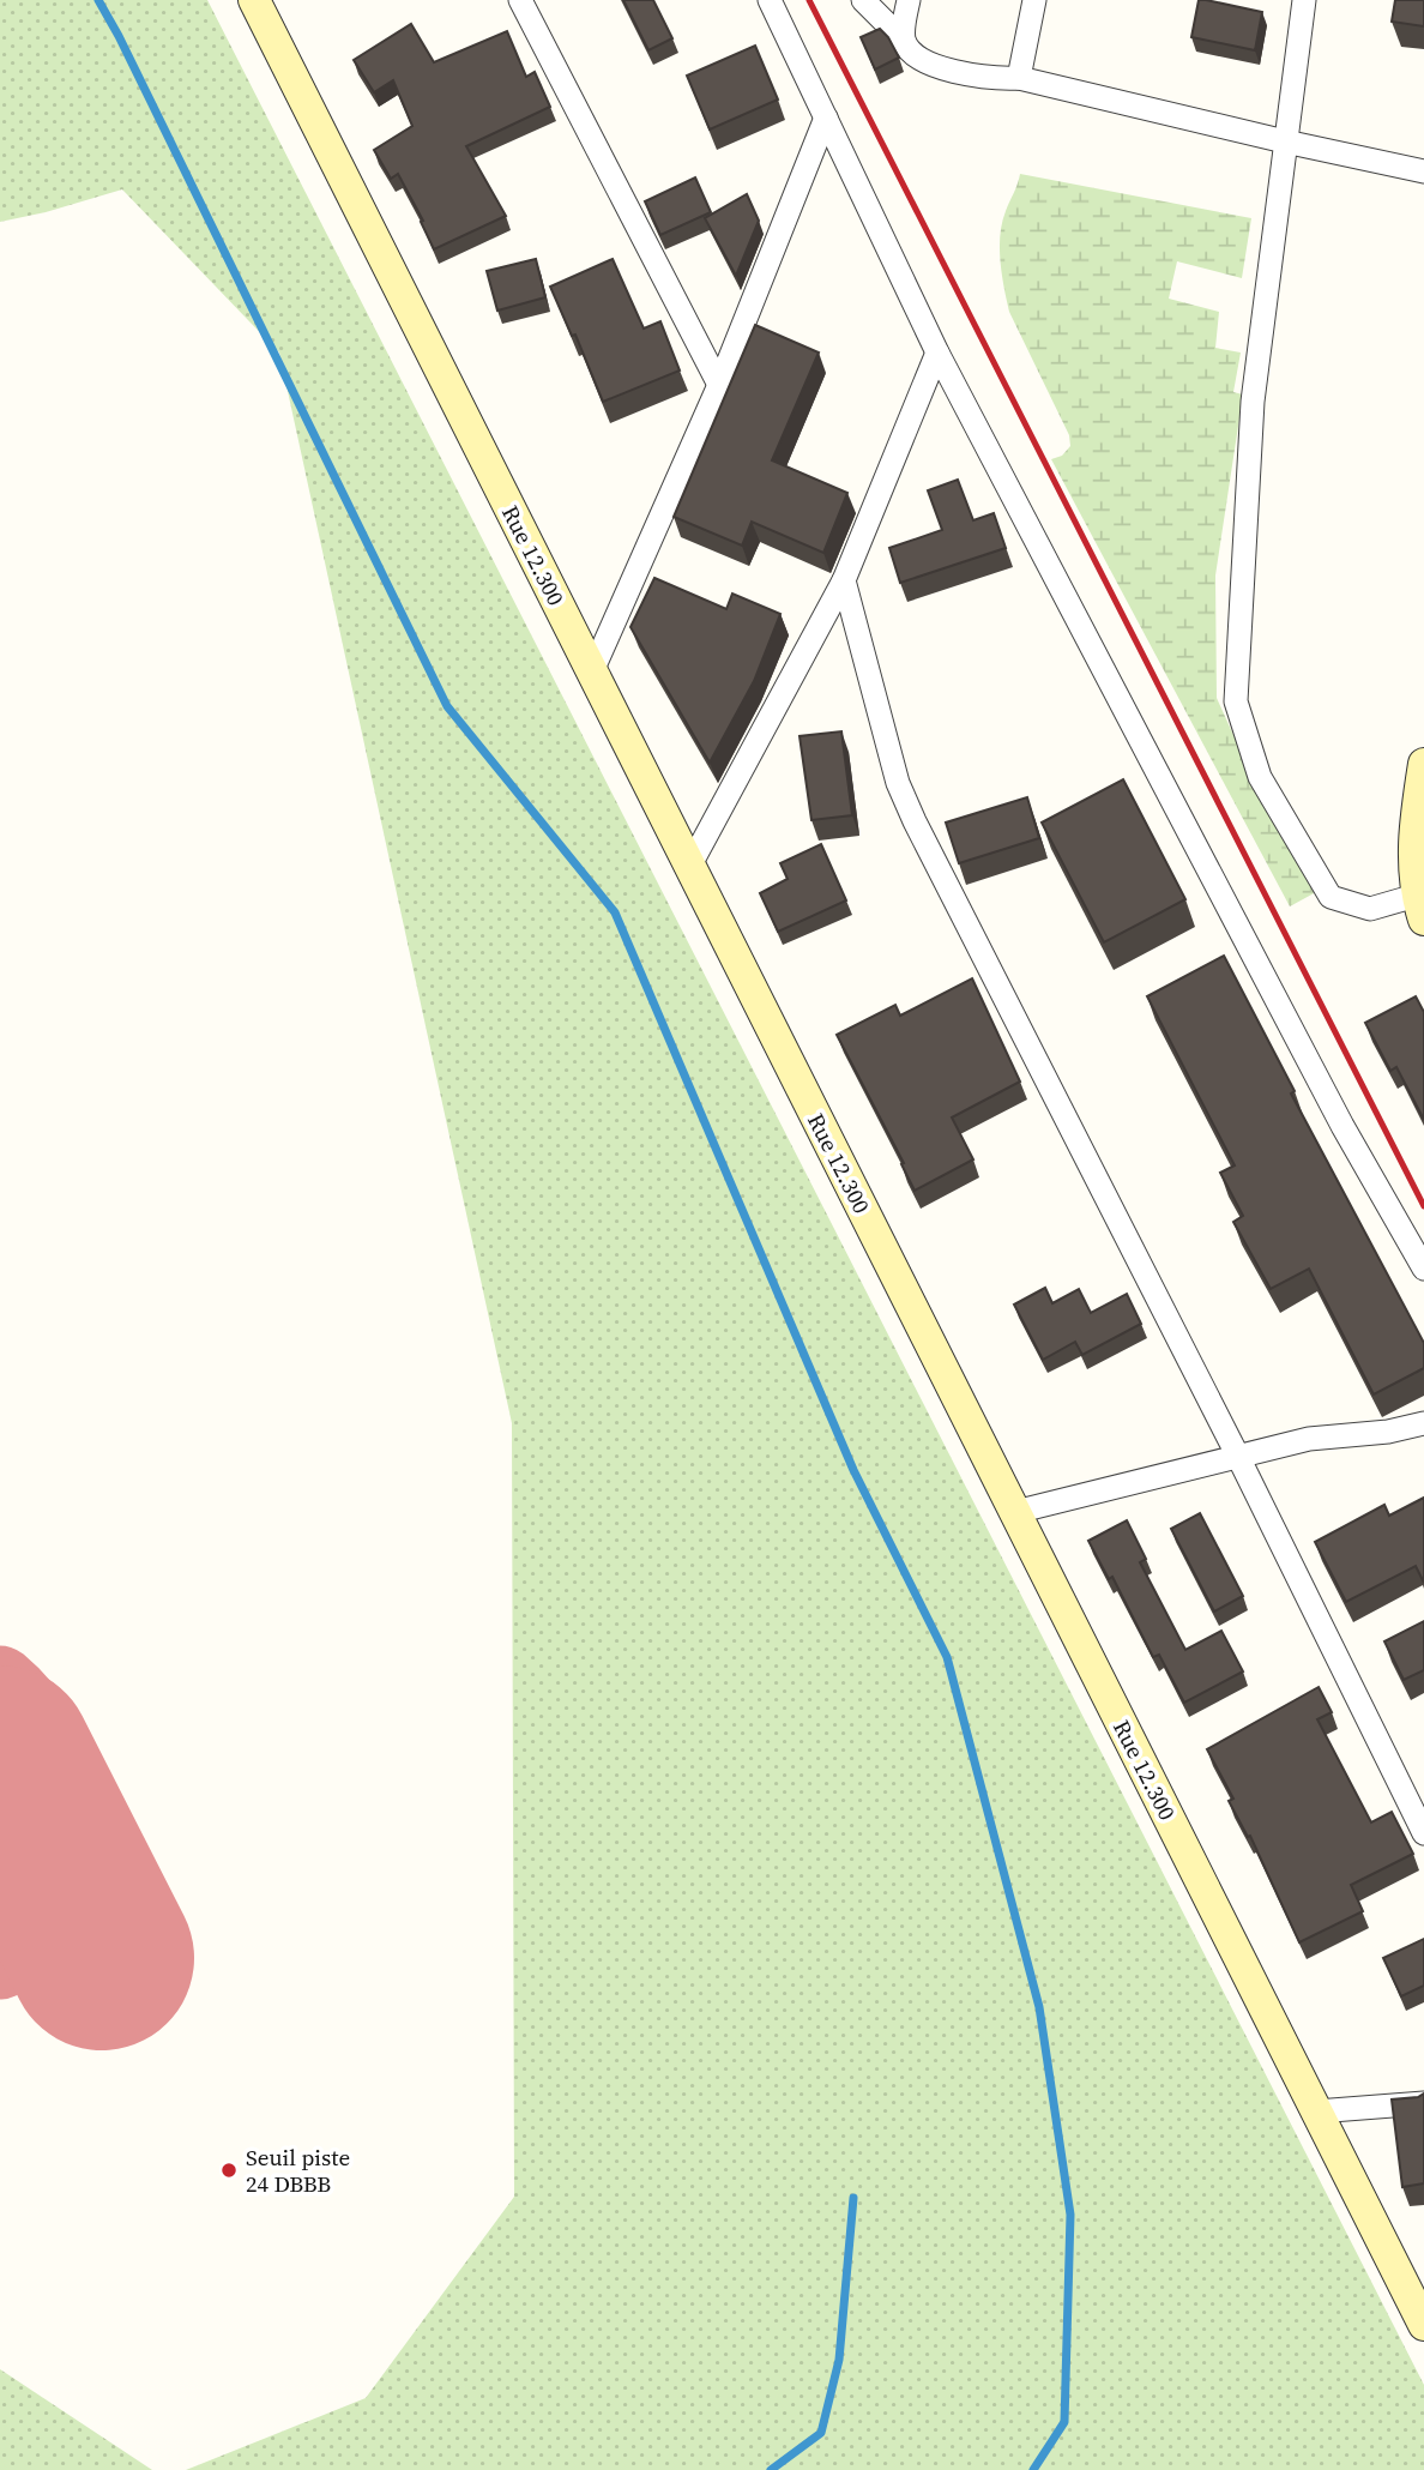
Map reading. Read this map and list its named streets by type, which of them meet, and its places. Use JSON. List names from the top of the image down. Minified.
{"streets":{"street":["Rue 12.300"]},"places":["Seuil piste 24 DBBB"]}
